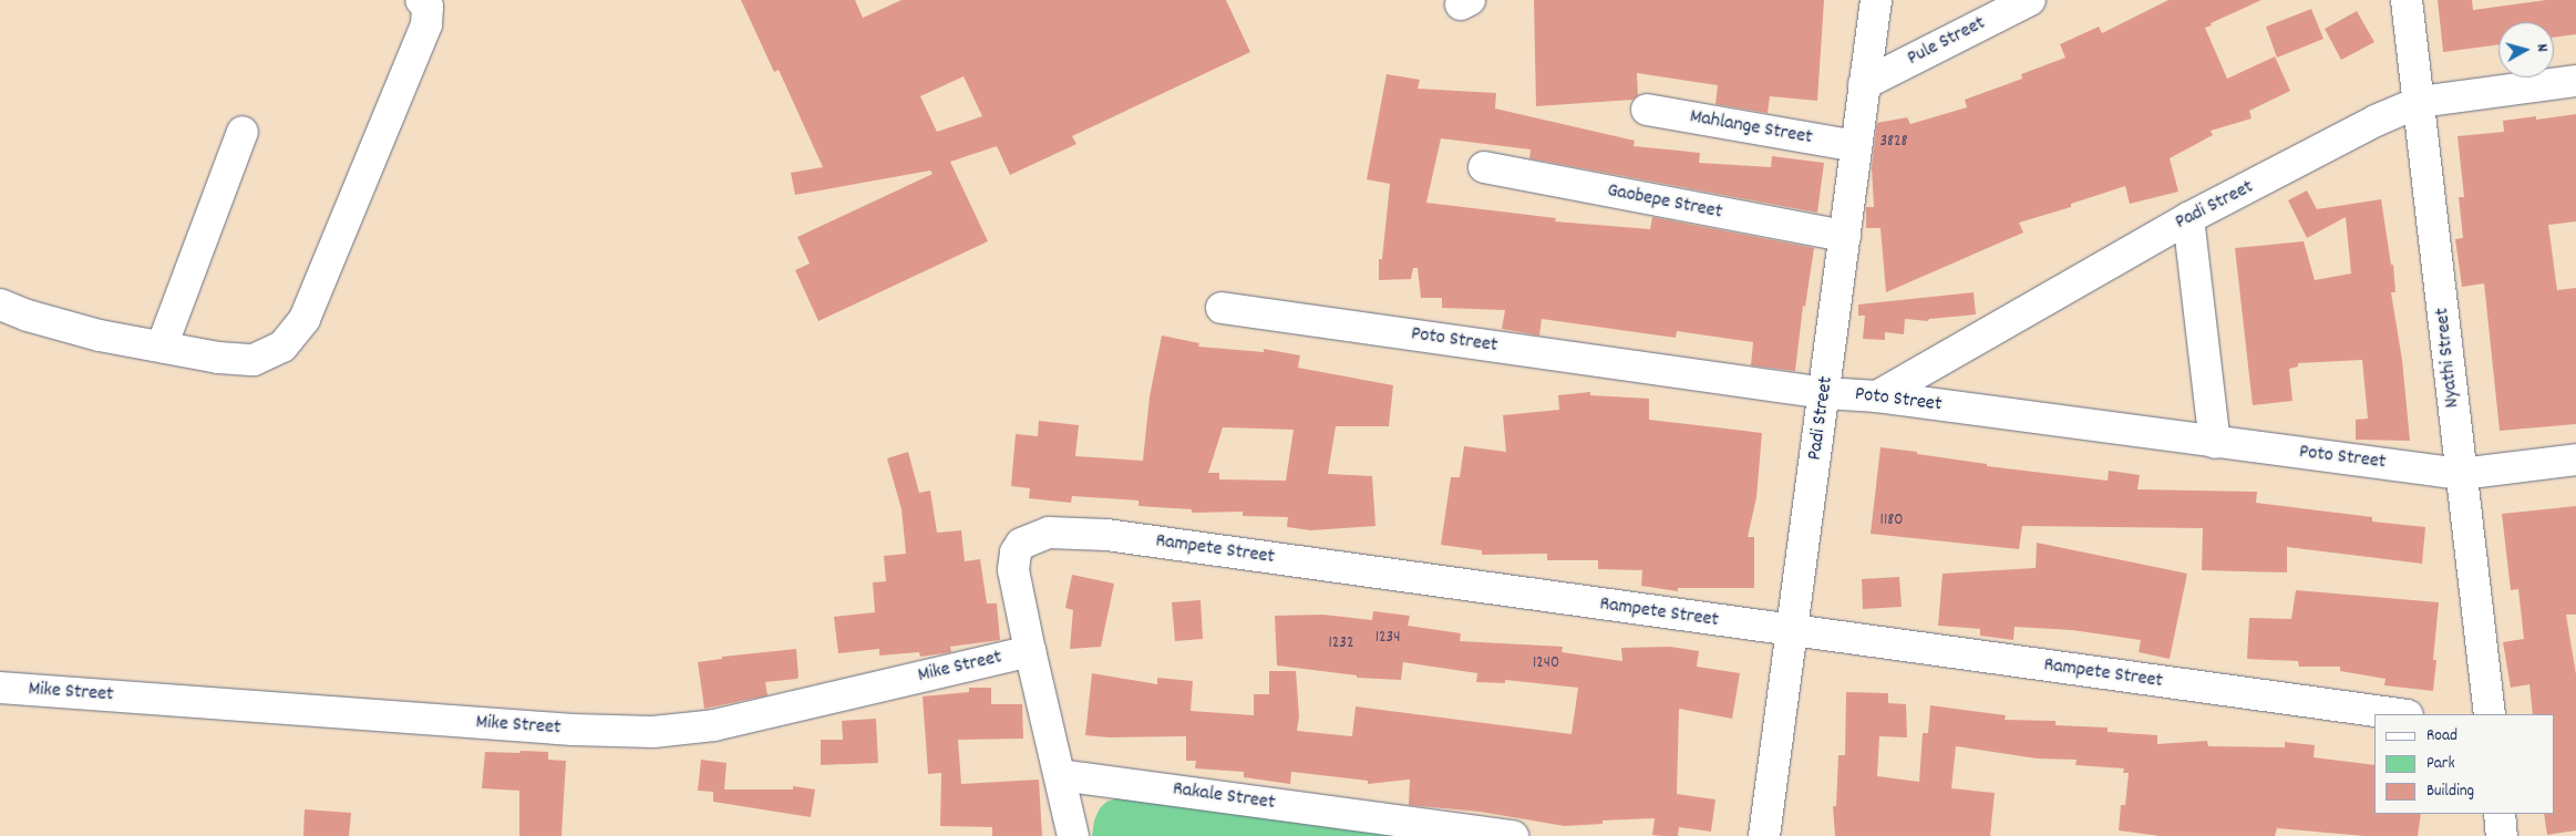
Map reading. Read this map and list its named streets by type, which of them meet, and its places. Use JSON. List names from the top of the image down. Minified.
{"streets":{"street":["Pule Street","Mahlange Street","Gaobepe Street","Padi Street","Poto Street","Nyathi Street","Rampete Street","Mike Street","Rakale Street"]},"crossings":[["Pule Street","Padi Street"],["Mahlange Street","Padi Street"],["Gaobepe Street","Padi Street"],["Padi Street","Poto Street"],["Padi Street","Nyathi Street"],["Padi Street","Rampete Street"],["Poto Street","Nyathi Street"],["Rampete Street","Mike Street"]],"house_numbers":["3828","1180","1234","1232","1240"],"legend":["Road","Park","Building"],"north":"right"}
